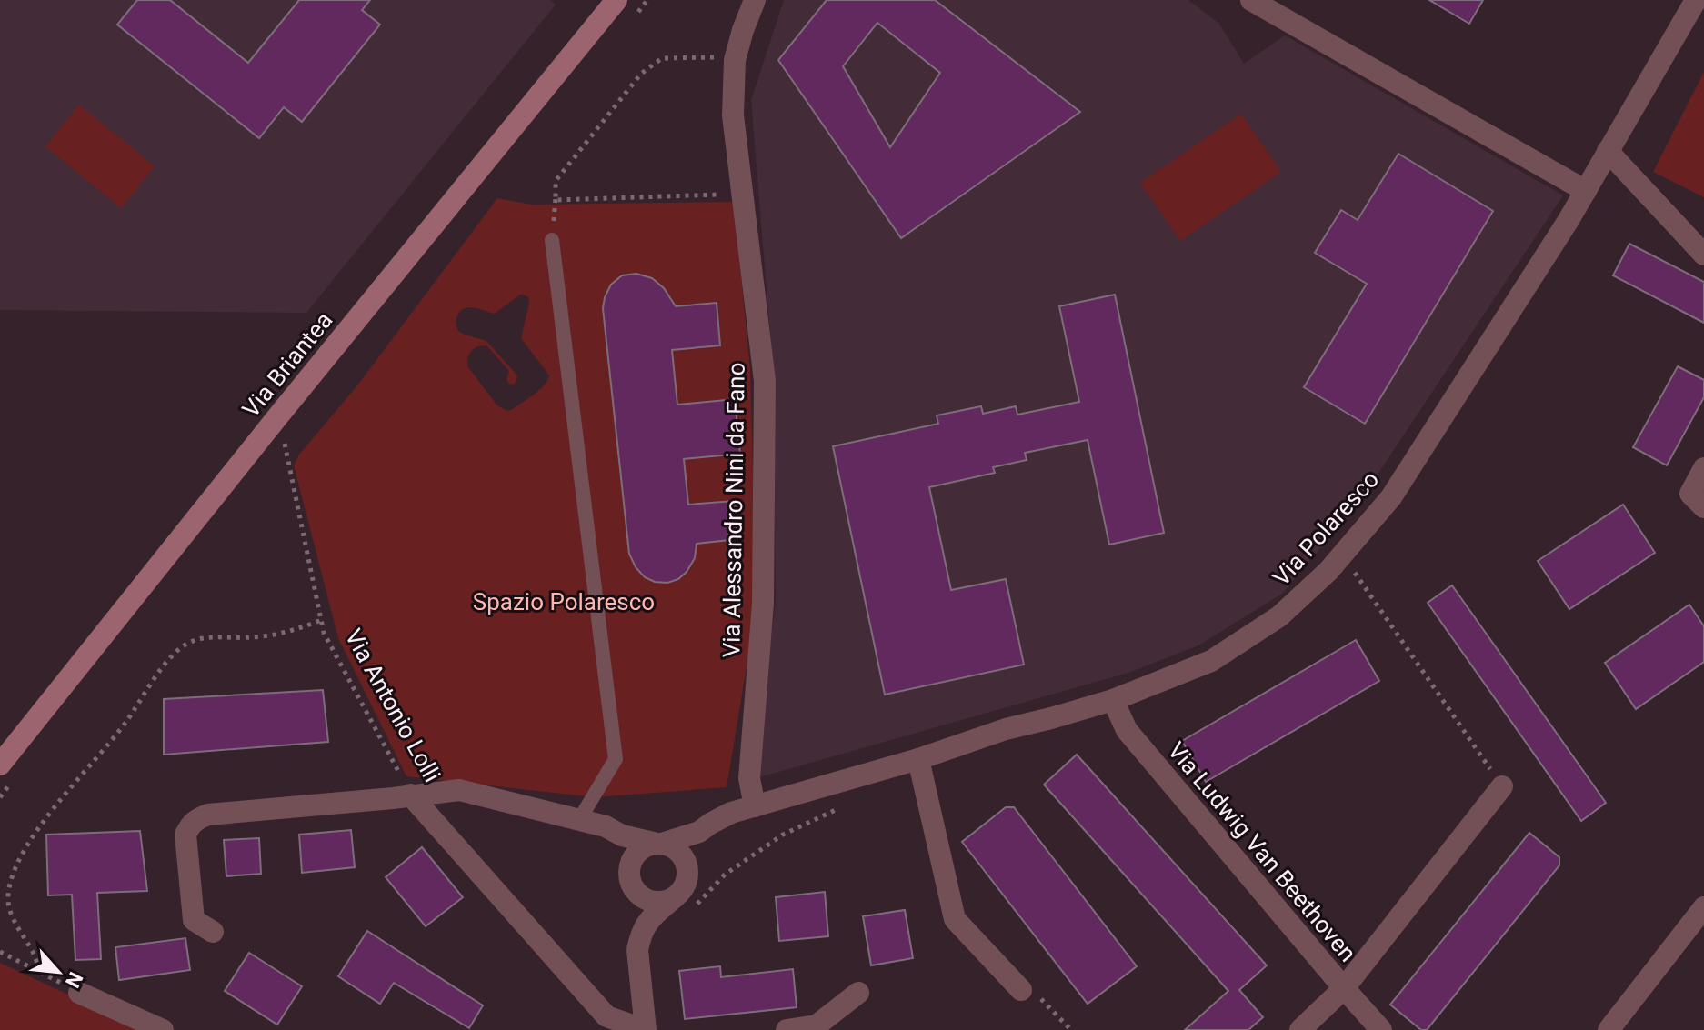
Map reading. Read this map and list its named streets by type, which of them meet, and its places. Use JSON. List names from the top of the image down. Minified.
{"streets":{"main road":["Via Briantea"],"street":["Via Alessandro Nini da Fano","Via Polaresco","Via Antonio Lolli","Via Ludwig Van Beethoven"]},"crossings":[["Via Alessandro Nini da Fano","Via Polaresco"],["Via Polaresco","Via Ludwig Van Beethoven"]],"parks":["Spazio Polaresco"],"north":"bottom right"}
